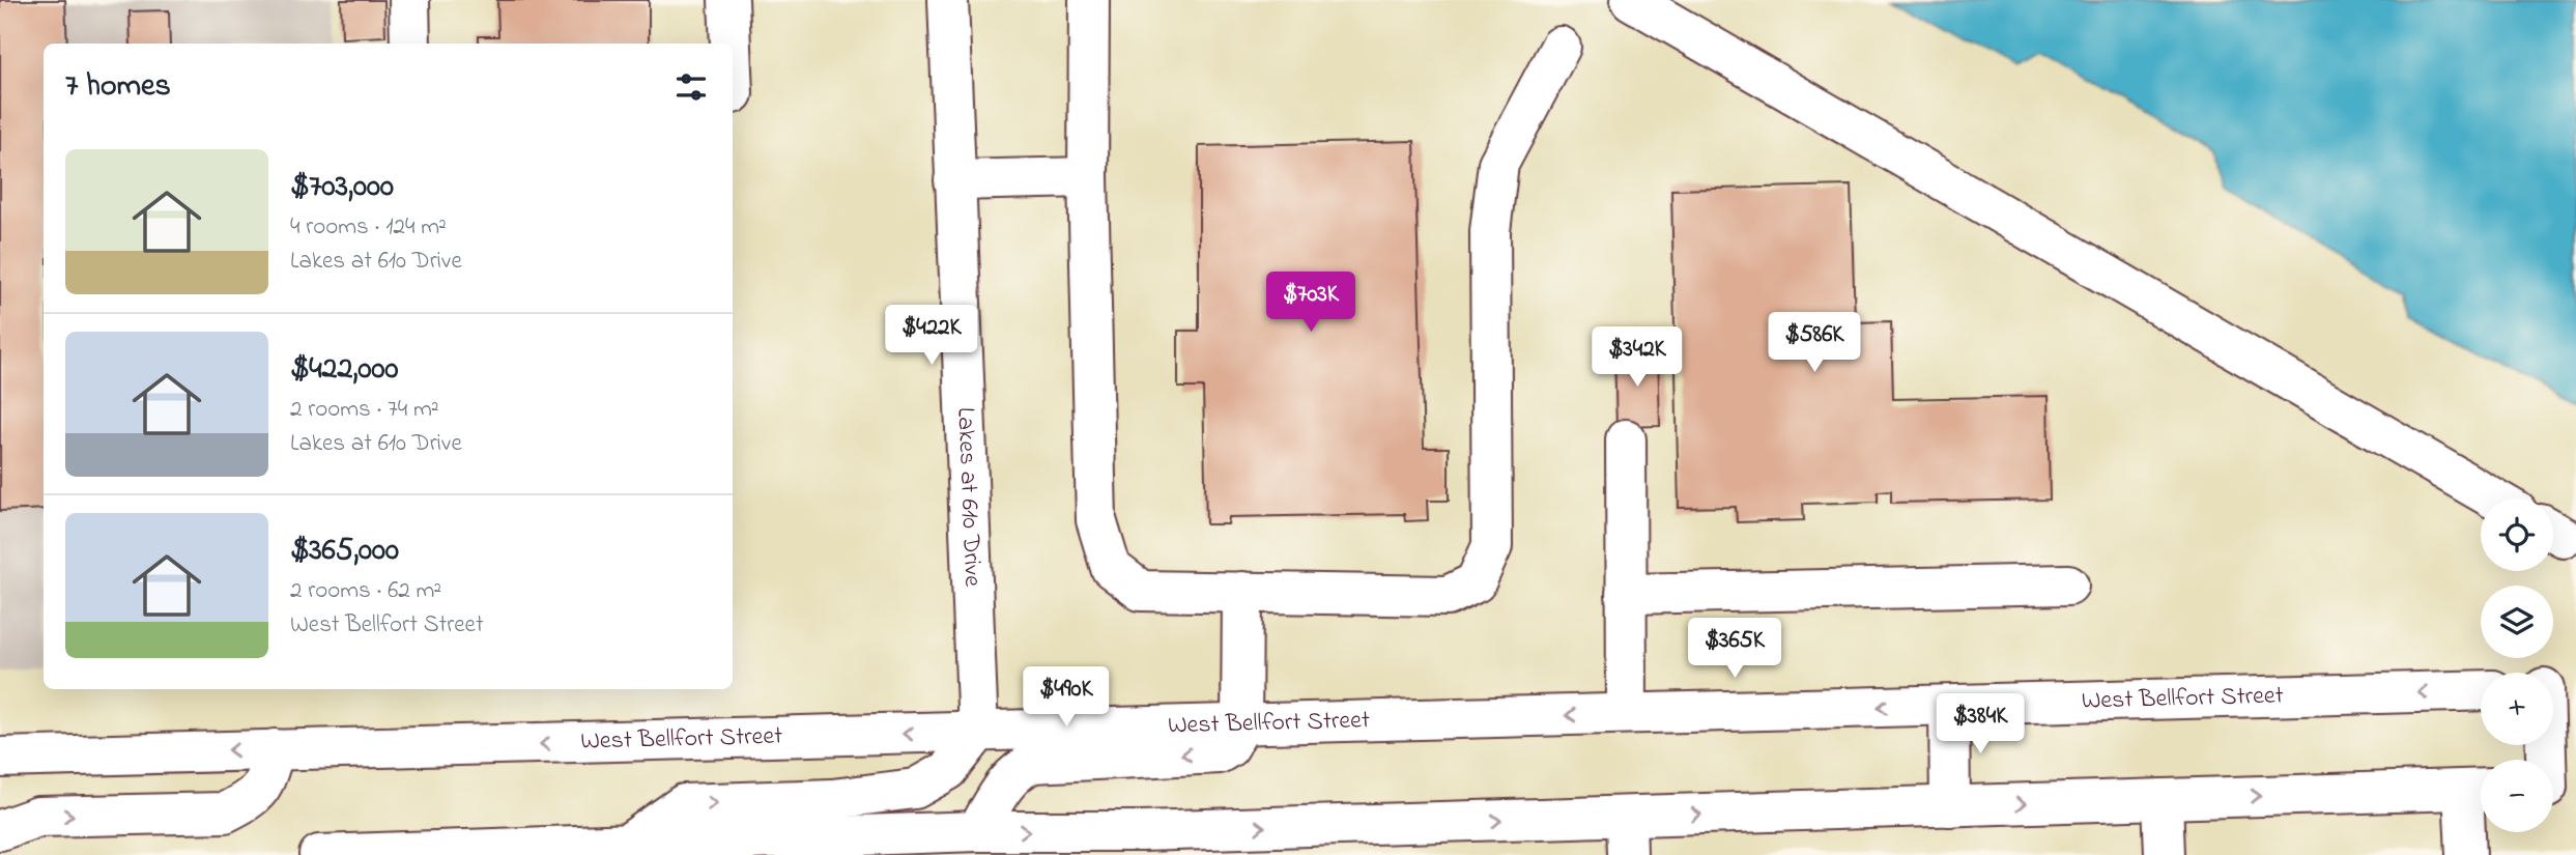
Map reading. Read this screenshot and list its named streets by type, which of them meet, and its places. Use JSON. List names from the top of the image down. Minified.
{"streets":{"main road":["Lakes at 610 Drive","West Bellfort Street"]},"crossings":[["Lakes at 610 Drive","West Bellfort Street"]],"page":{"heading":"7 homes","list":[{"name":"$703,000","note":"4 rooms · 124 m² · Lakes at 610 Drive"},{"name":"$422,000","note":"2 rooms · 74 m² · Lakes at 610 Drive"},{"name":"$365,000","note":"2 rooms · 62 m² · West Bellfort Street"}],"price":["$703K","$422K","$586K","$342K","$365K","$490K","$384K"],"map_buttons":["+","−"]}}
